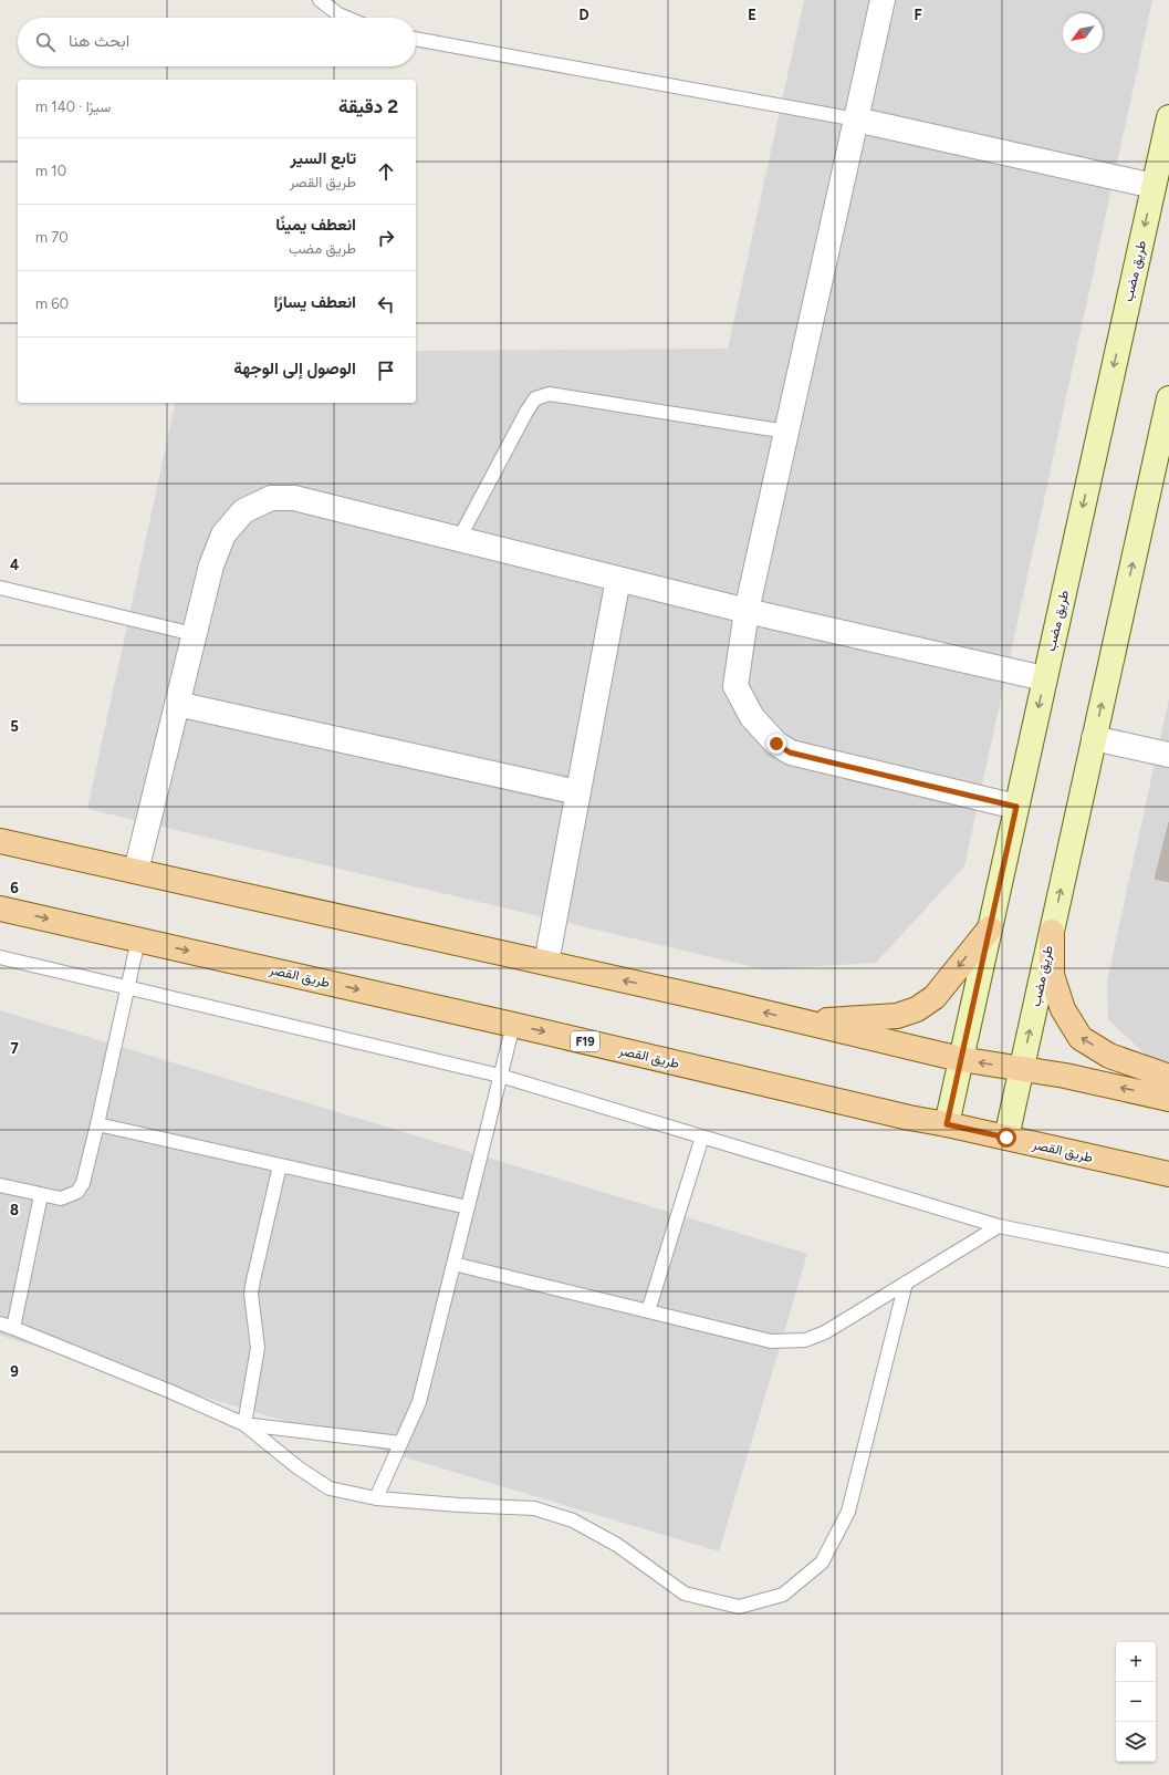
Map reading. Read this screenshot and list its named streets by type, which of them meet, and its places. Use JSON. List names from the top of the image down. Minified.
{"streets":{"main road":["طريق مضب","طريق القصر","F19"]},"crossings":[["طريق مضب","طريق القصر"]],"north":"bottom left","page":{"search":"ابحث هنا","heading":["2 دقيقة","سيرًا · 140 m"],"list":[["تابع السير","طريق القصر","10 m"],["انعطف يمينًا","طريق مضب","70 m"],["انعطف يسارًا","60 m"],"الوصول إلى الوجهة"],"map_buttons":["+","−"]},"grid":{"columns":["D","E","F"],"rows":["4","5","6","7","8","9"]}}
